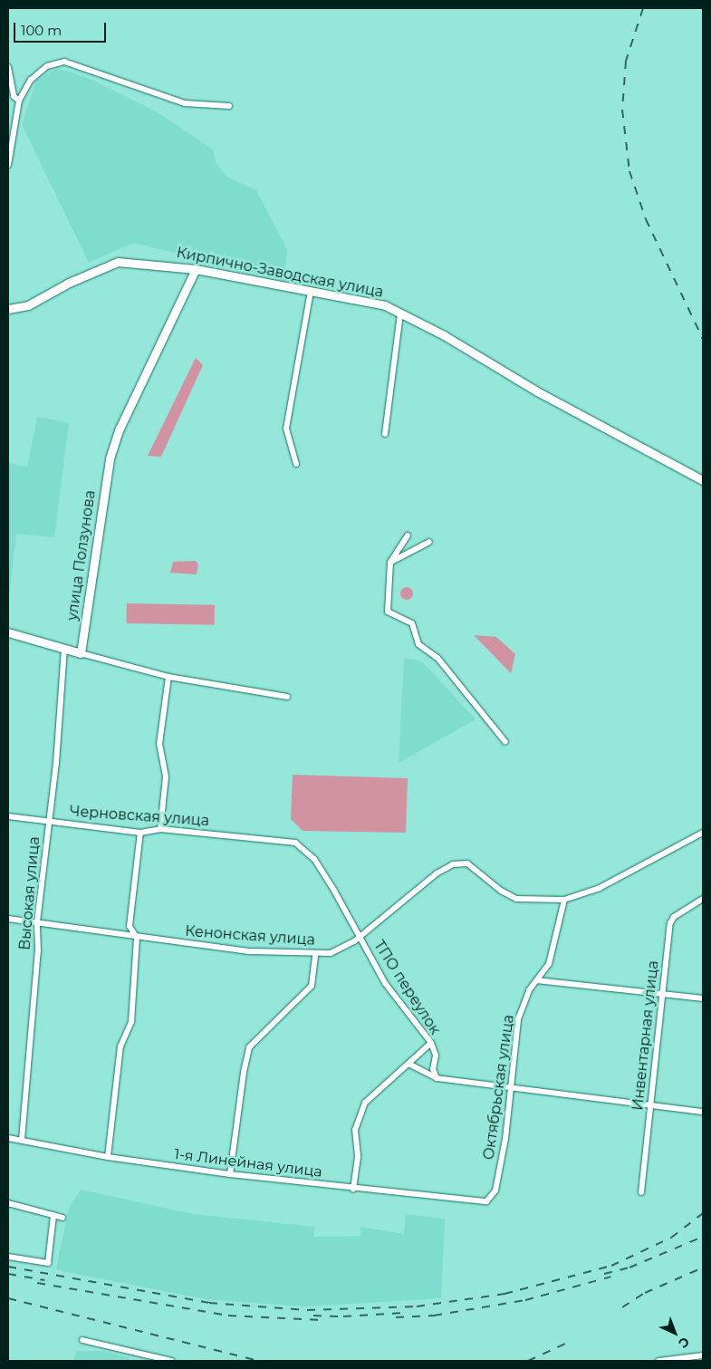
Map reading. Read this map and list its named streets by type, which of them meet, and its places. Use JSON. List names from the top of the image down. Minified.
{"streets":{"street":["Кирпично-Заводская улица","улица Ползунова","Черновская улица","Высокая улица","Кенонская улица","ТПО переулок","Инвентарная улица","Октябрьская улица","1-я Линейная улица"]},"crossings":[["Кирпично-Заводская улица","улица Ползунова"],["Черновская улица","Высокая улица"],["Черновская улица","ТПО переулок"],["Высокая улица","Кенонская улица"],["Высокая улица","1-я Линейная улица"],["Кенонская улица","ТПО переулок"],["Кенонская улица","Октябрьская улица"],["ТПО переулок","1-я Линейная улица"],["Октябрьская улица","1-я Линейная улица"]],"scale_bar":"100 m","north":"bottom right"}
